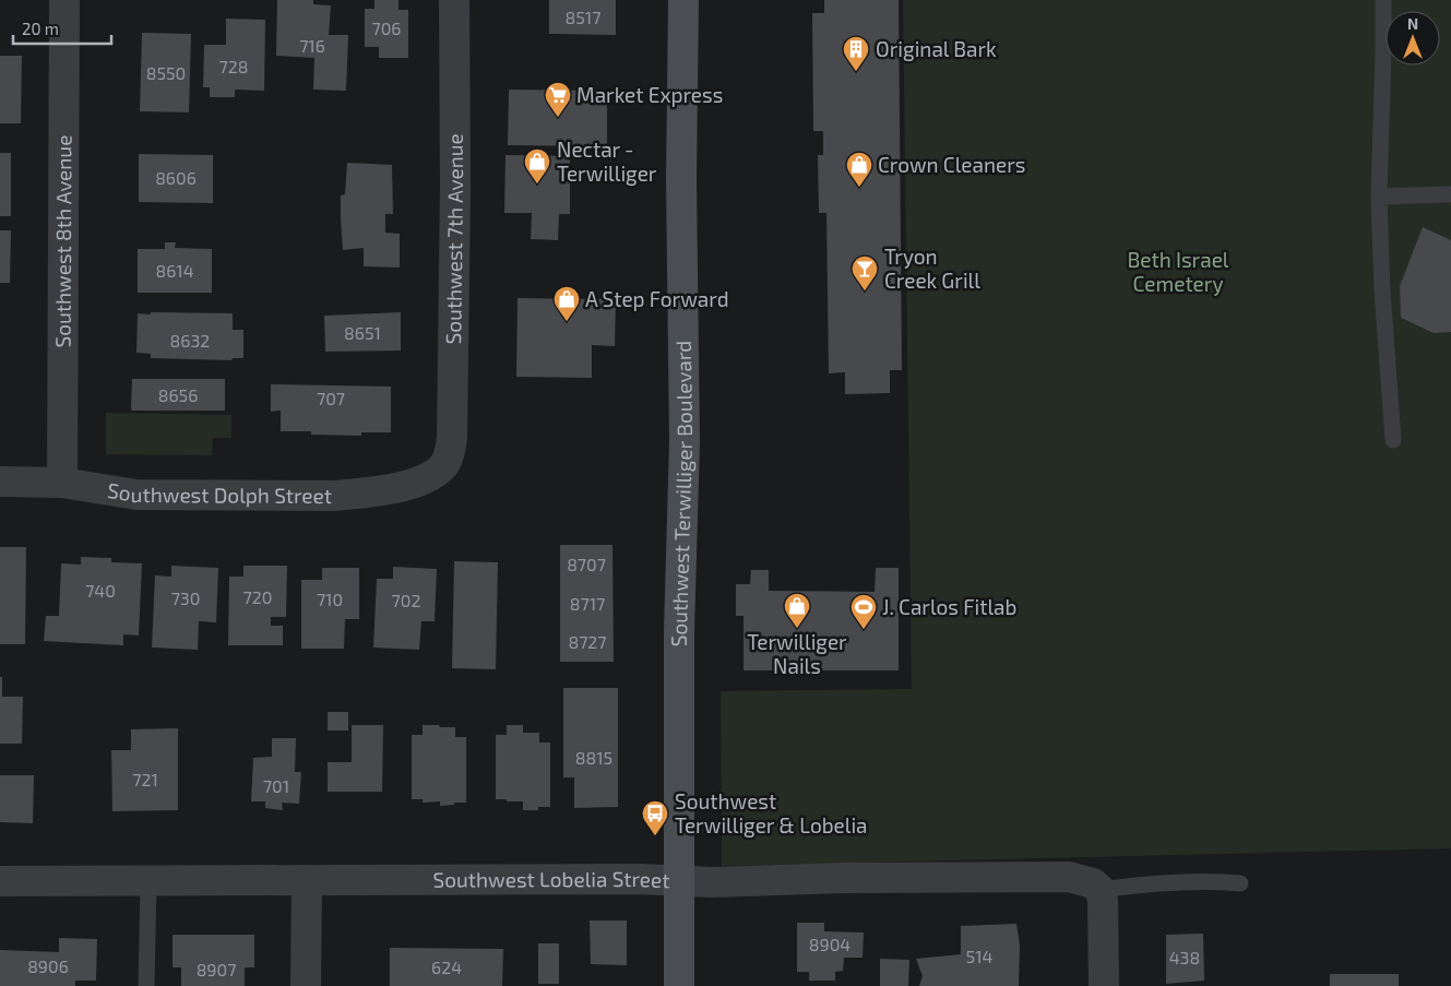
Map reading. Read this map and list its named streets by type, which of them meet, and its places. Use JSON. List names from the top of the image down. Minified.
{"streets":{"main road":["Southwest Terwilliger Boulevard"],"street":["Southwest 7th Avenue","Southwest 8th Avenue","Southwest Dolph Street","Southwest Lobelia Street"]},"crossings":[["Southwest 7th Avenue","Southwest Dolph Street"],["Southwest 8th Avenue","Southwest Dolph Street"],["Southwest Terwilliger Boulevard","Southwest Lobelia Street"]],"parks":["Beth Israel Cemetery"],"places":{"building":["Original Bark"],"supermarket":["Market Express"],"shop":["Nectar - Terwilliger","Crown Cleaners","A Step Forward","Terwilliger Nails"],"bar":["Tryon Creek Grill"],"sports":["J. Carlos Fitlab"],"bus stop":["Southwest Terwilliger & Lobelia"]},"house_numbers":["8517","706","716","728","8550","8606","8614","8651","8632","8656","707","8707","740","720","730","710","702","8717","8727","8815","721","701","8904","514","438","8906","624","8907"],"scale_bar":"20 m","north":"top"}
